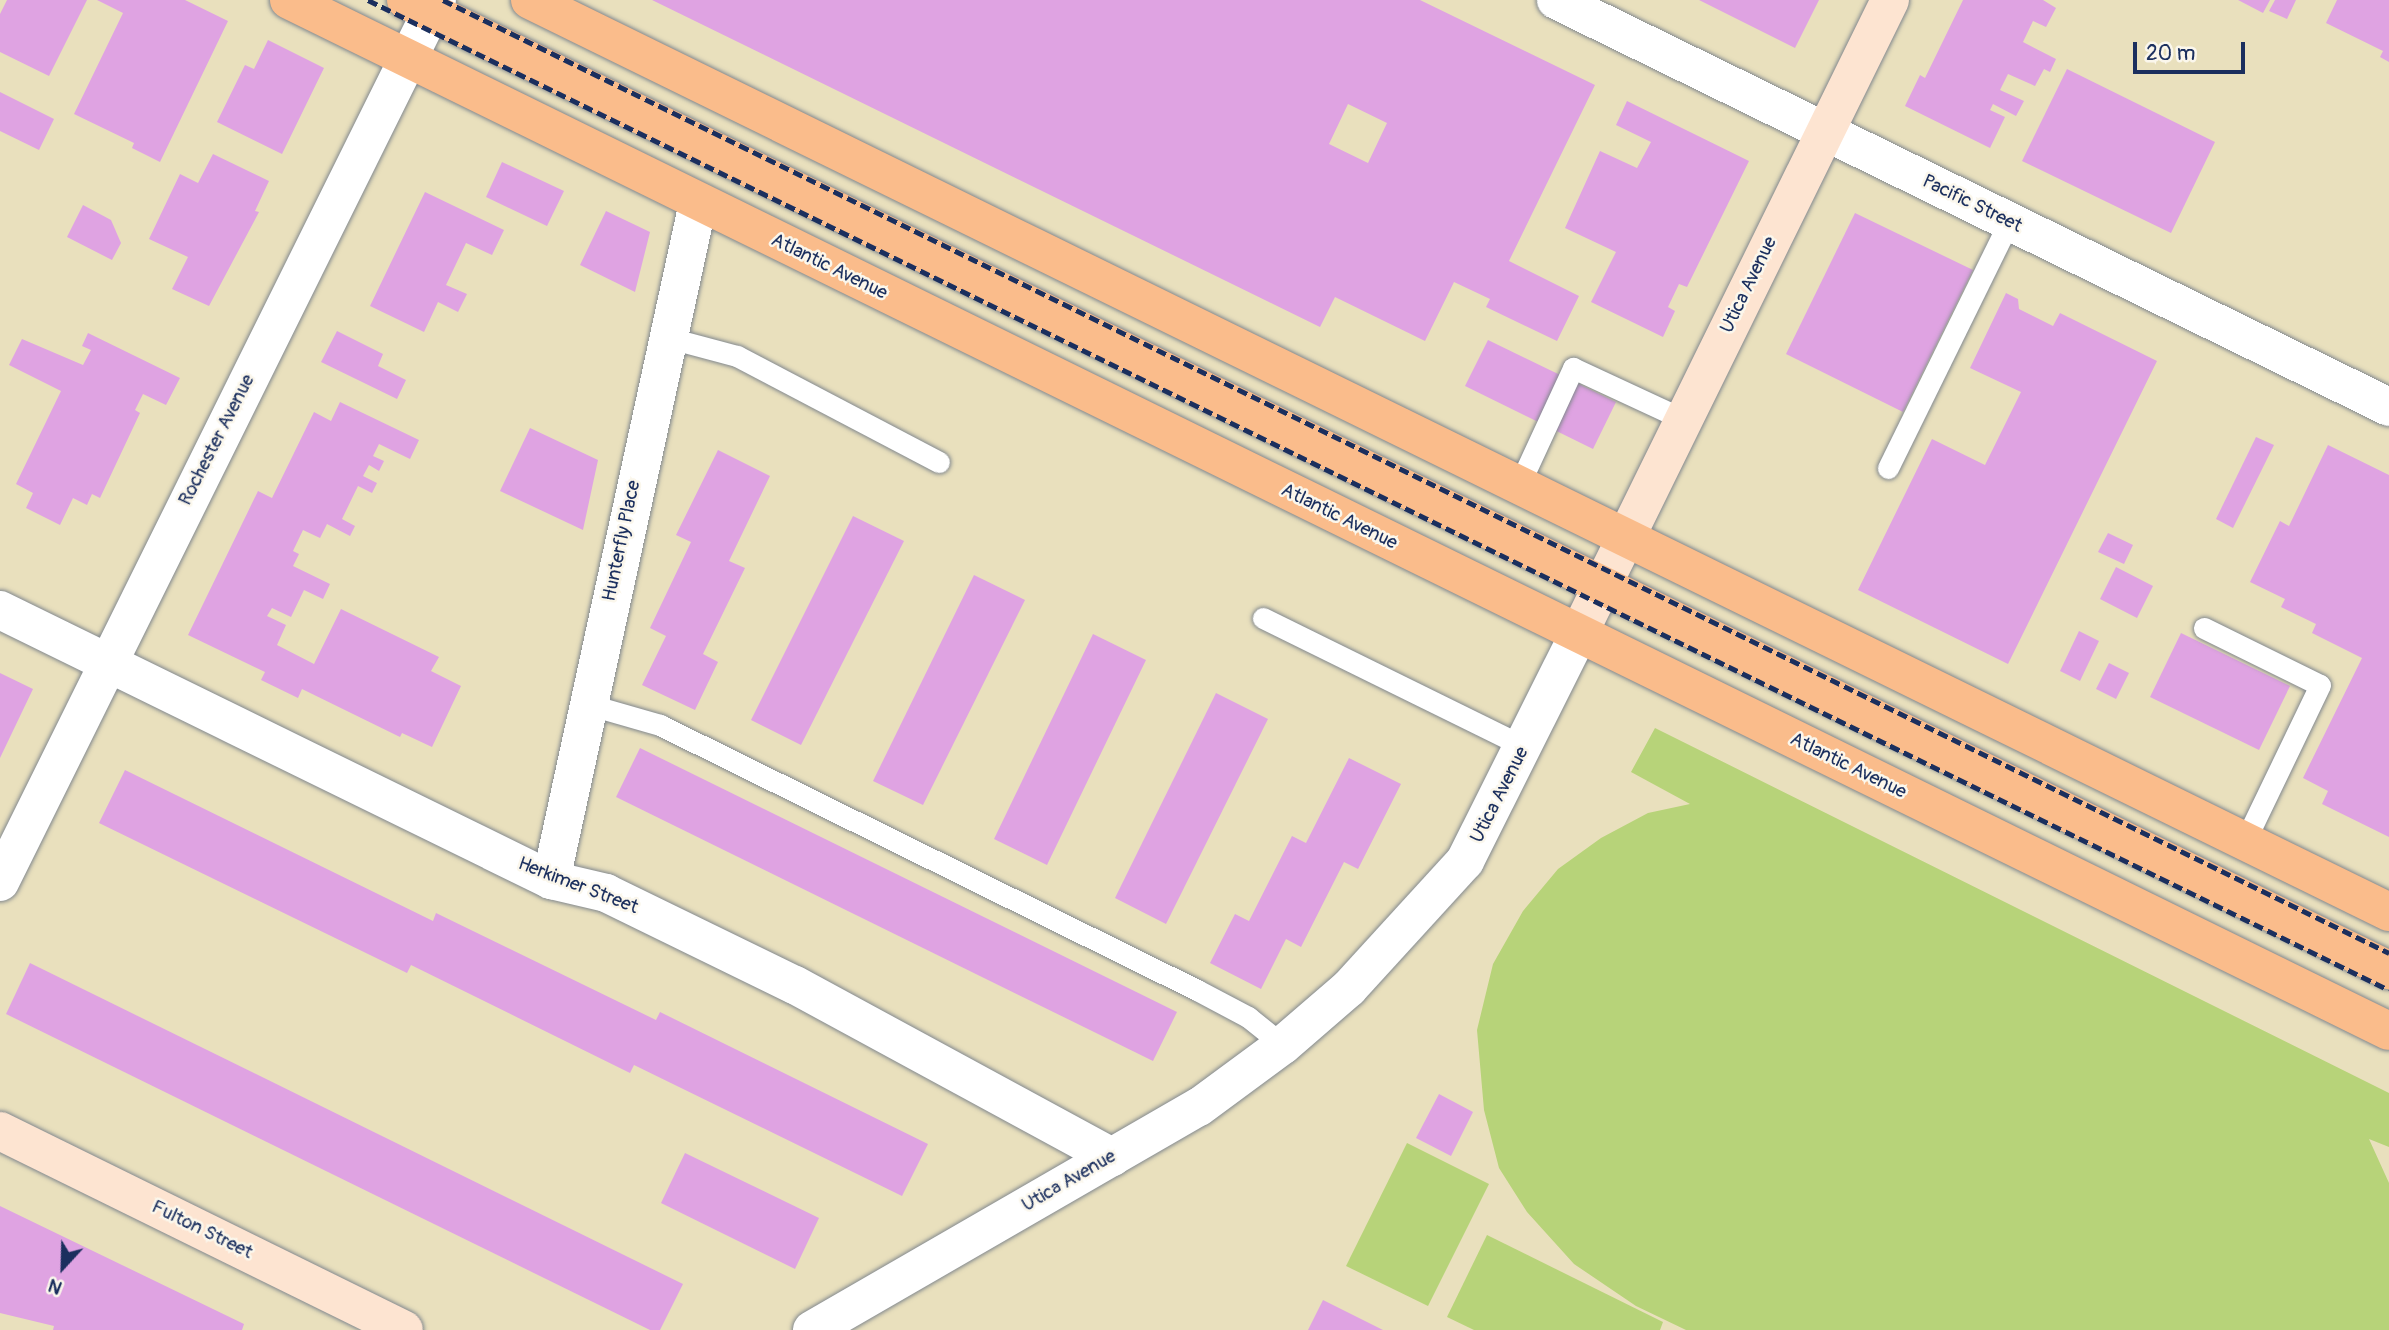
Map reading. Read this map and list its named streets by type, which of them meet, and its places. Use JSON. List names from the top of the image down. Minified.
{"streets":{"main road":["Atlantic Avenue","Utica Avenue","Fulton Street"],"street":["Pacific Street","Rochester Avenue","Hunterfly Place","Herkimer Street"]},"crossings":[["Pacific Street","Utica Avenue"],["Atlantic Avenue","Utica Avenue"],["Atlantic Avenue","Rochester Avenue"],["Atlantic Avenue","Hunterfly Place"],["Utica Avenue","Herkimer Street"],["Rochester Avenue","Herkimer Street"],["Hunterfly Place","Herkimer Street"]],"scale_bar":"20 m","north":"bottom"}
